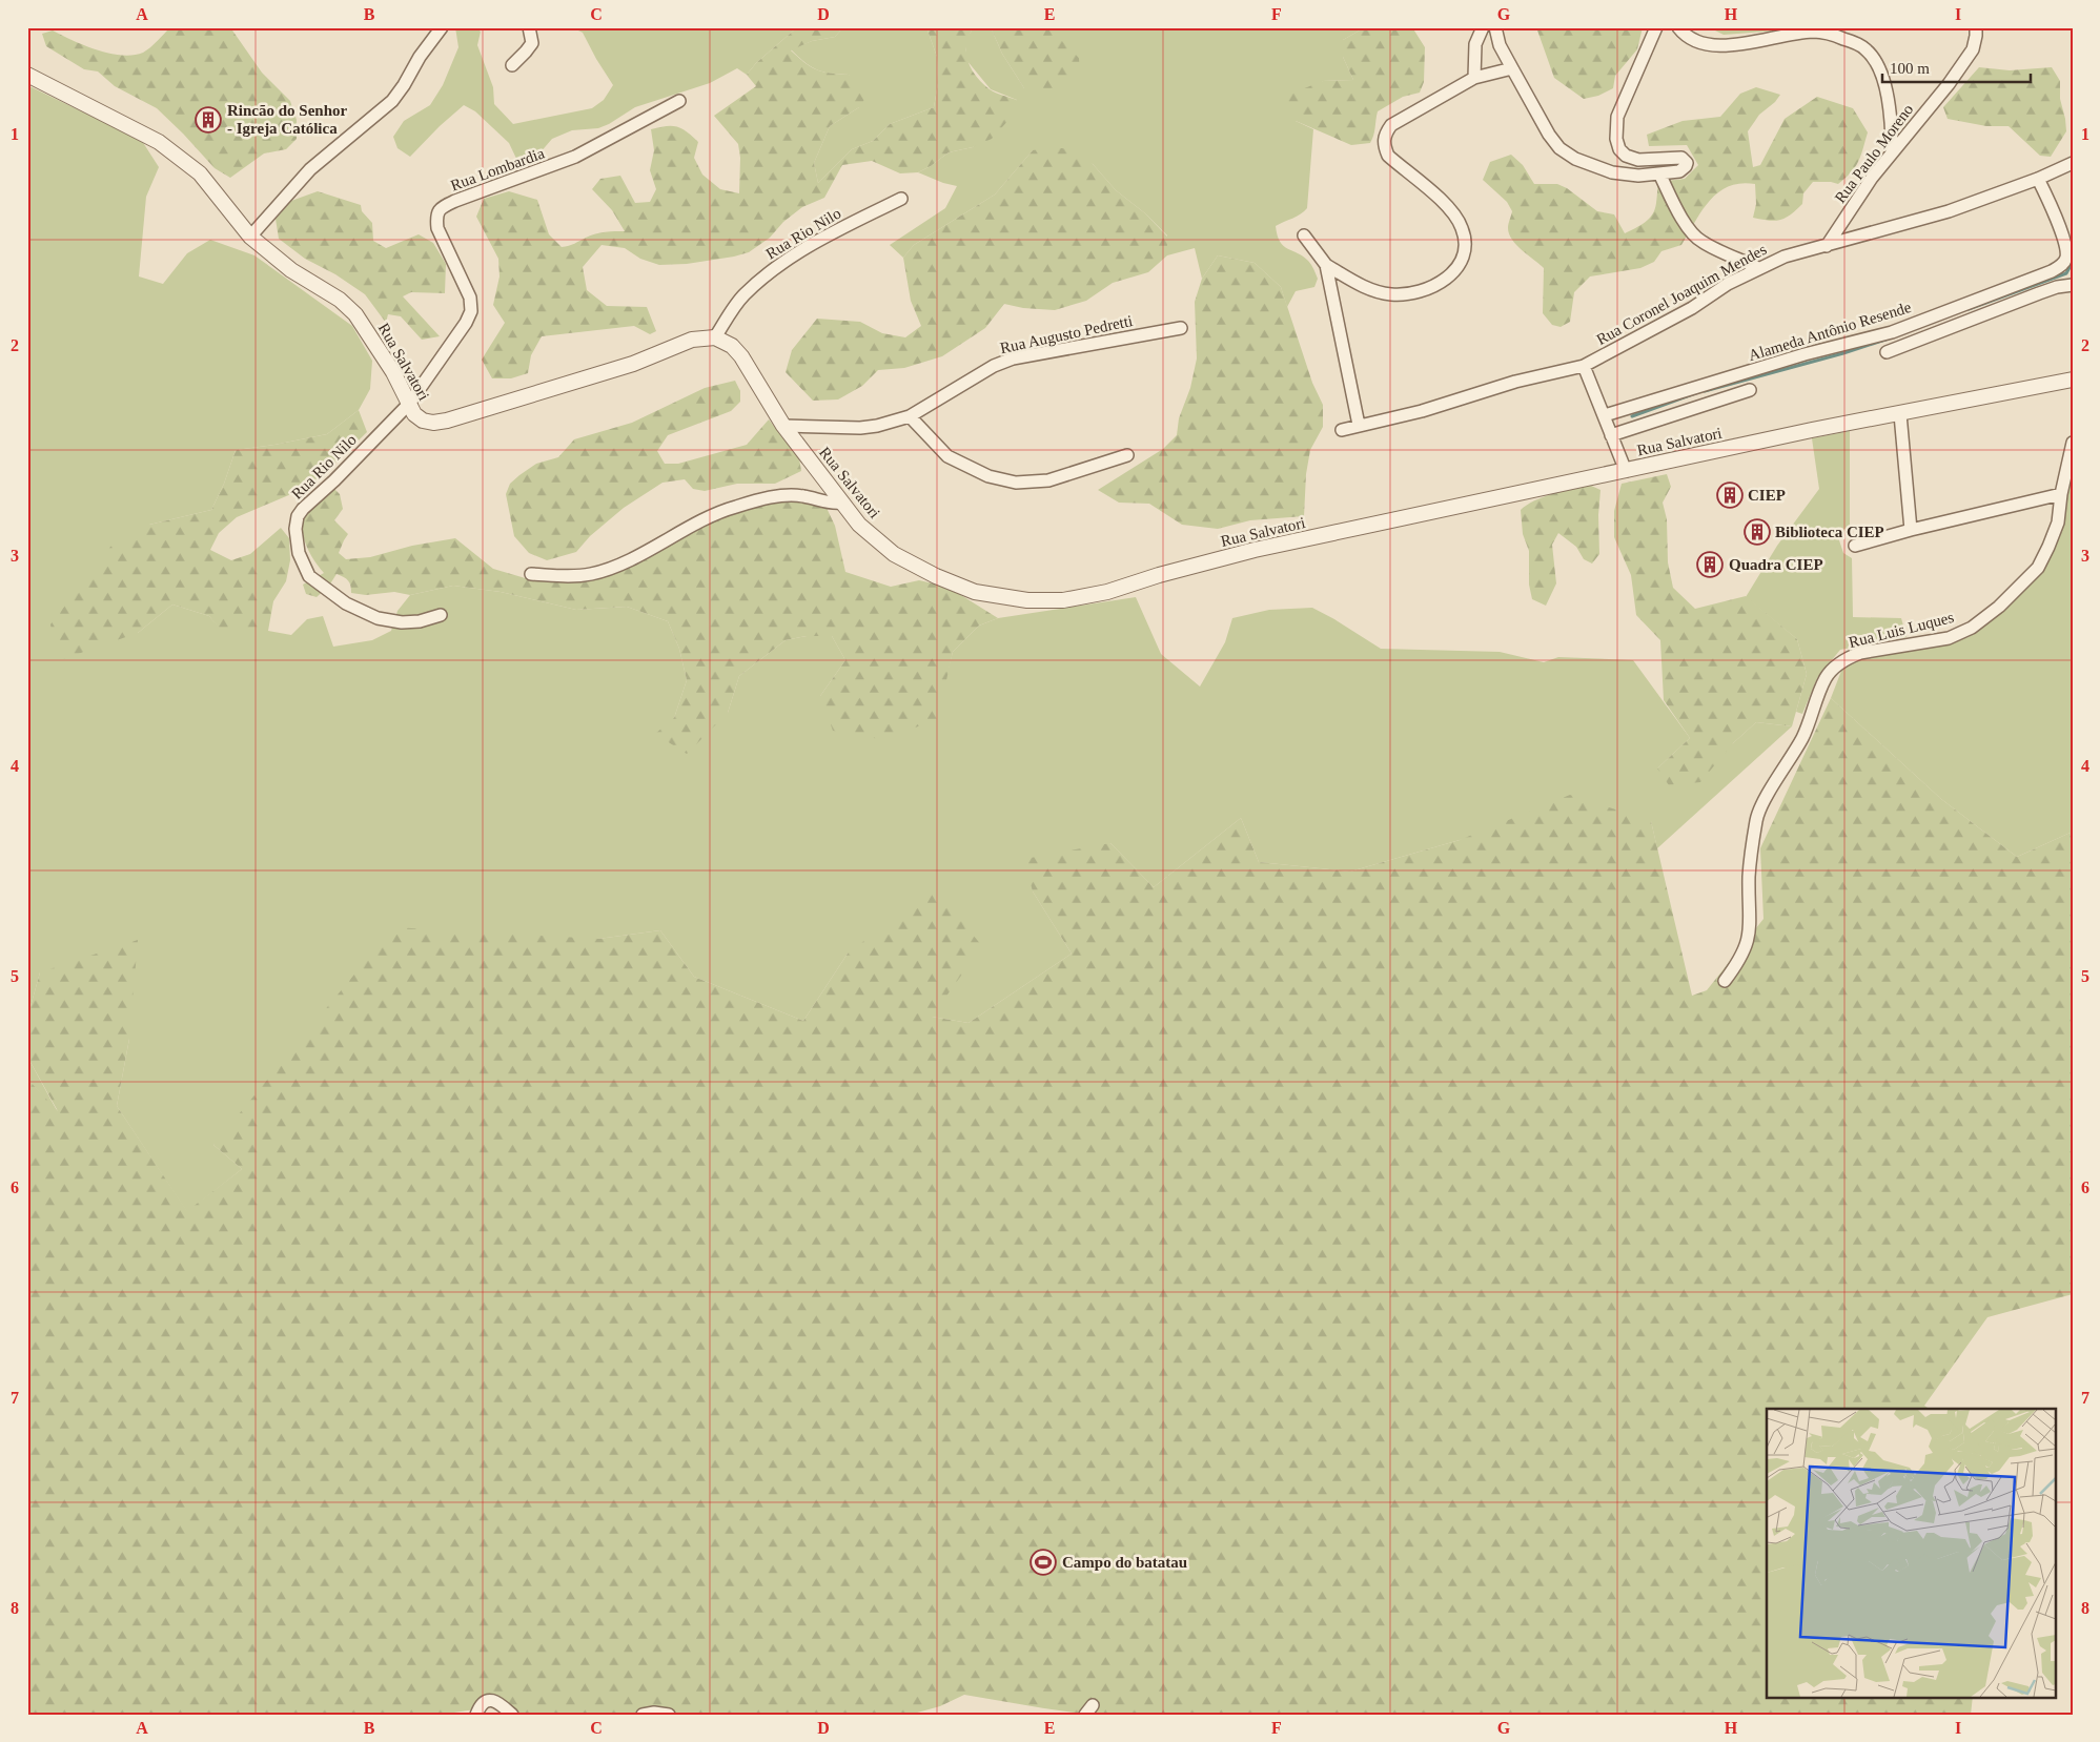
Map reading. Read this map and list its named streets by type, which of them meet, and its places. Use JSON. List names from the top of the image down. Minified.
{"streets":{"street":["Rua Paulo Moreno","Rua Lombardia","Rua Rio Nilo","Rua Coronel Joaquim Mendes","Alameda Antônio Resende","Rua Augusto Pedretti","Rua Salvatori","Rua Luis Luques"]},"crossings":[["Rua Paulo Moreno","Rua Coronel Joaquim Mendes"],["Rua Lombardia","Rua Rio Nilo"],["Rua Lombardia","Rua Salvatori"],["Rua Rio Nilo","Rua Salvatori"],["Rua Coronel Joaquim Mendes","Alameda Antônio Resende"],["Rua Augusto Pedretti","Rua Salvatori"]],"places":{"building":["Rincão do Senhor - Igreja Católica","CIEP","Biblioteca CIEP","Quadra CIEP"],"sports":["Campo do batatau"]},"scale_bar":"100 m","grid":{"columns":["A","B","C","D","E","F","G","H","I"],"rows":["1","2","3","4","5","6","7","8"]}}
